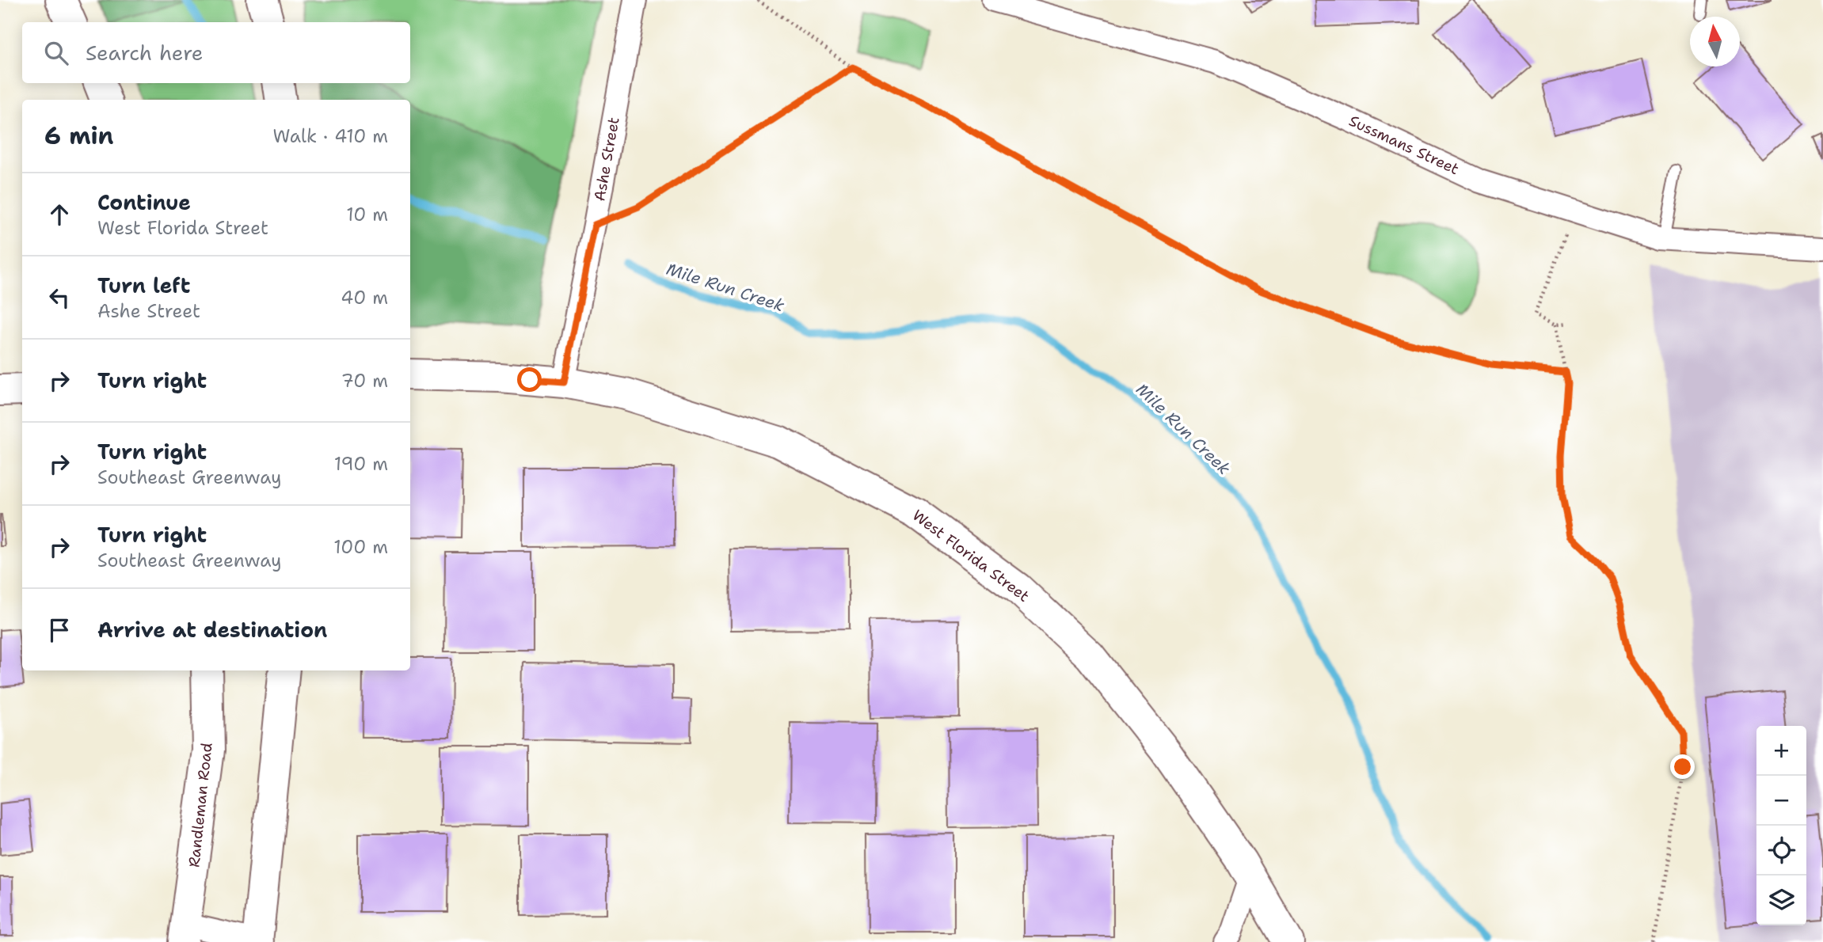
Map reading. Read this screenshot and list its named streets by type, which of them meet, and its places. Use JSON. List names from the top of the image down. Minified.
{"streets":{"main road":["West Florida Street","Randleman Road"],"street":["Sussmans Street","Ashe Street"]},"crossings":[["Ashe Street","West Florida Street"]],"water":["Mile Run Creek"],"north":"top","page":{"search":"Search here","heading":["6 min","Walk · 410 m"],"list":[["Continue","West Florida Street","10 m"],["Turn left","Ashe Street","40 m"],["Turn right","70 m"],["Turn right","Southeast Greenway","190 m"],["Turn right","Southeast Greenway","100 m"],"Arrive at destination"],"map_buttons":["+","−"]}}
